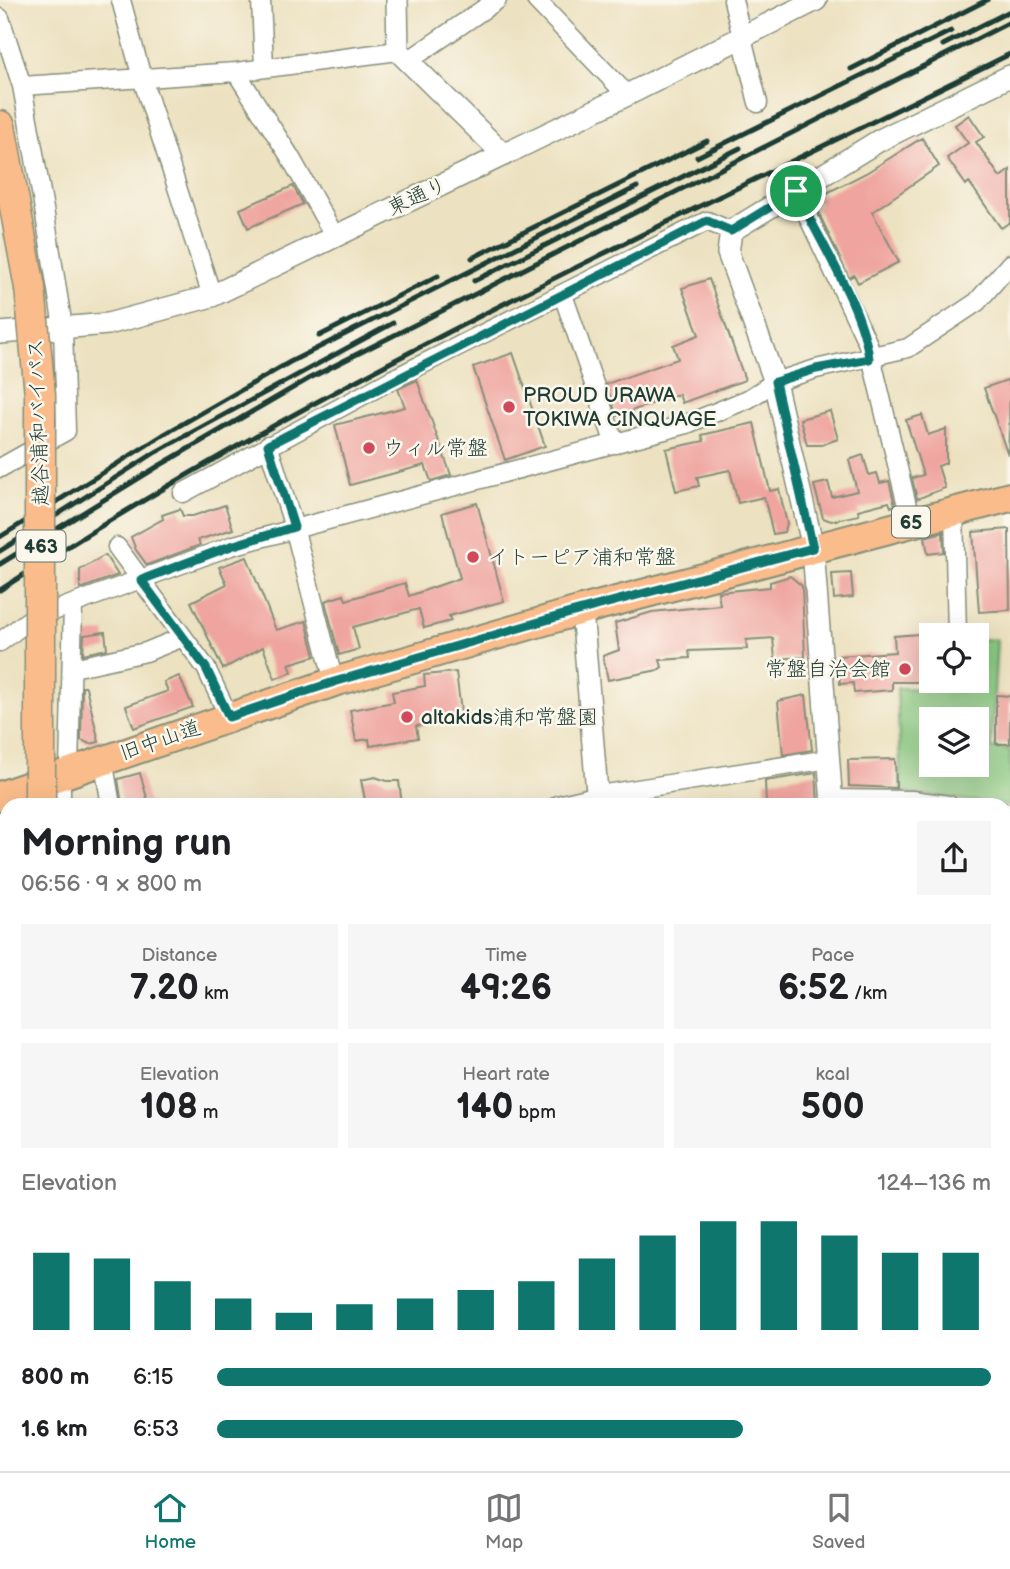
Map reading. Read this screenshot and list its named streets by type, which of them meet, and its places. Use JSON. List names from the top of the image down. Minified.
{"streets":{"highway":["越谷浦和バイパス","463"],"main road":["65","旧中山道"],"street":["東通り"]},"places":["PROUD URAWA TOKIWA CINQUAGE","ウィル常盤","イトーピア浦和常盤","常盤自治会館","altakids浦和常盤園"],"page":{"heading":["Morning run","06:56 · 9 × 800 m"],"stats":[["Distance","7.20 km"],["Time","49:26"],["Pace","6:52 /km"],["Elevation","108 m"],["Heart rate","140 bpm"],["kcal","500"]],"chart":["Elevation","124–136 m"],"list":[{"name":"800 m","note":"6:15"},{"name":"1.6 km","note":"6:53"}],"tabs":["Home","Map","Saved"]}}
